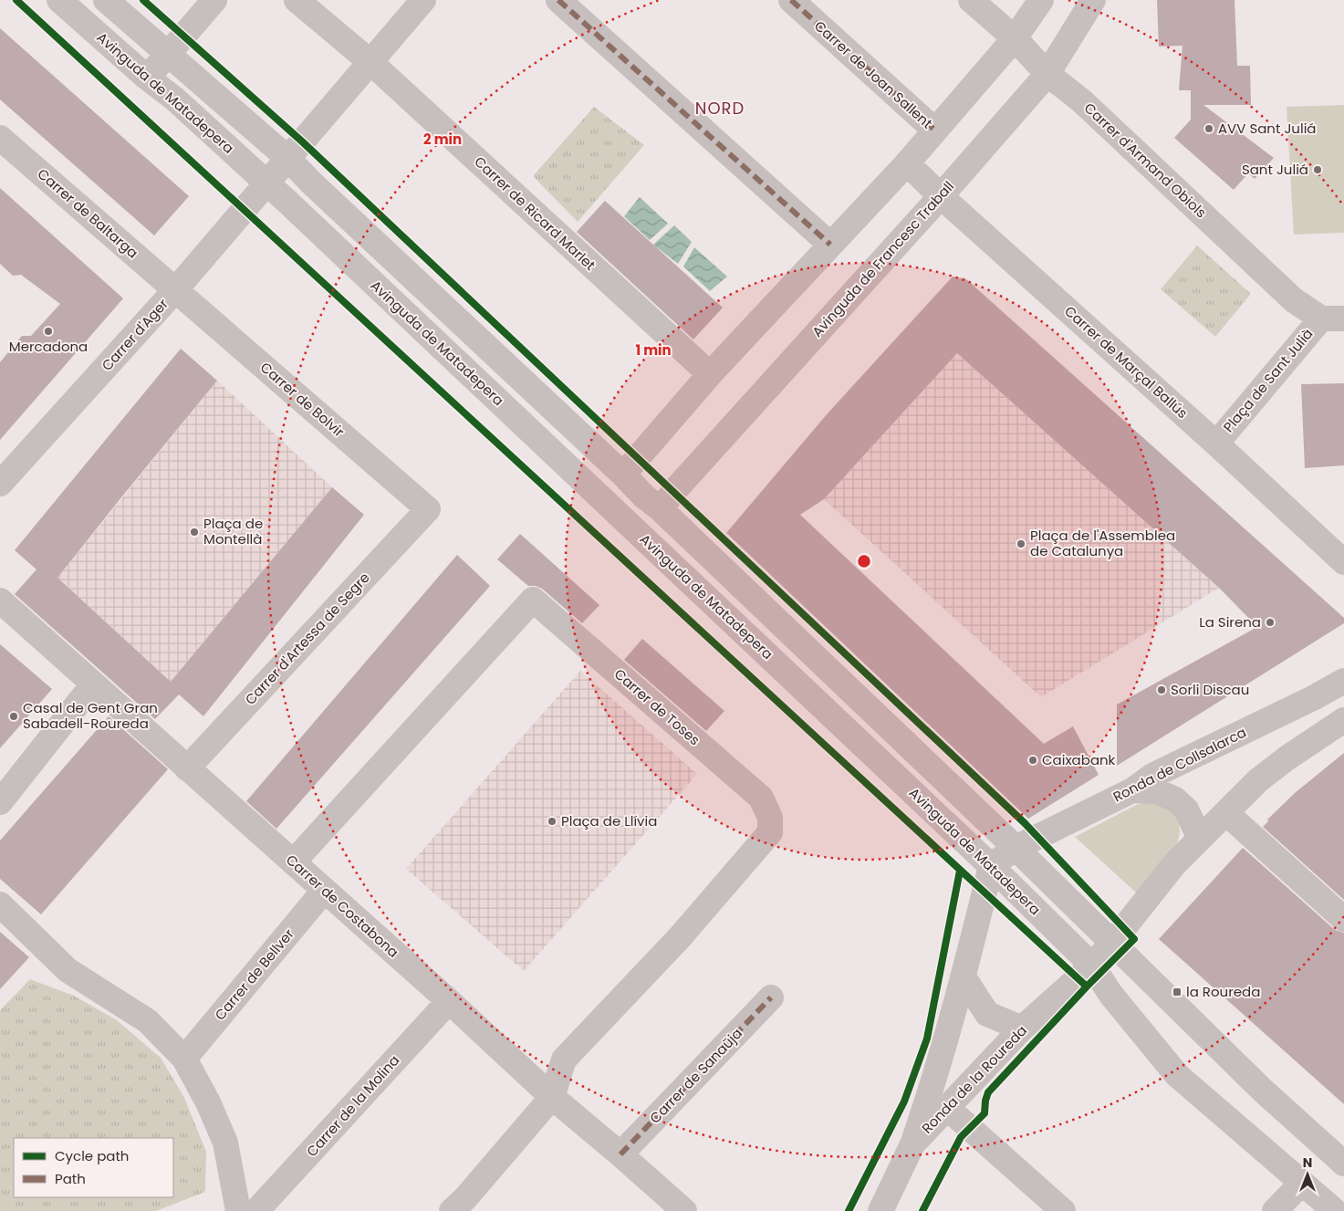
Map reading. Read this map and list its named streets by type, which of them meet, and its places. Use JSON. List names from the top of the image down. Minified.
{"streets":{"street":["Carrer de Joan Sallent","Avinguda de Matadepera","Carrer d'Armand Obiols","Carrer de Baltarga","Carrer de Ricard Marlet","Avinguda de Francesc Traball","Carrer d'Ager","Carrer de Marçal Ballús","Plaça de Sant Julià","Carrer de Bolvir","Carrer d'Artessa de Segre","Carrer de Toses","Ronda de Collsalarca","Carrer de Costabona","Carrer de Bellver","Carrer de Sanaüja","Ronda de la Roureda","Carrer de la Molina"]},"crossings":[["Avinguda de Matadepera","Carrer d'Ager"],["Avinguda de Matadepera","Ronda de Collsalarca"],["Avinguda de Matadepera","Ronda de la Roureda"],["Carrer d'Armand Obiols","Avinguda de Francesc Traball"],["Carrer d'Armand Obiols","Plaça de Sant Julià"],["Carrer de Baltarga","Carrer d'Ager"],["Carrer de Baltarga","Carrer de Bolvir"],["Carrer de Ricard Marlet","Carrer d'Ager"],["Avinguda de Francesc Traball","Carrer de Marçal Ballús"],["Carrer d'Ager","Carrer de Bolvir"],["Carrer de Marçal Ballús","Plaça de Sant Julià"],["Carrer de Bolvir","Carrer d'Artessa de Segre"],["Carrer d'Artessa de Segre","Carrer de Costabona"],["Carrer de Toses","Carrer de Costabona"],["Carrer de Costabona","Carrer de Bellver"],["Carrer de Costabona","Carrer de Sanaüja"],["Carrer de Costabona","Carrer de la Molina"]],"districts":["NORD"],"places":{"other":["AVV Sant Juliá","Sant Juliá","Mercadona","Plaça de Montellà","Plaça de l'Assemblea de Catalunya","La Sirena","Sorli Discau","Casal de Gent Gran Sabadell-Roureda","Caixabank","Plaça de Llívia"],"transit":["la Roureda"]},"legend":["Cycle path","Path"],"north":"top","rings":["2 min","1 min"]}
